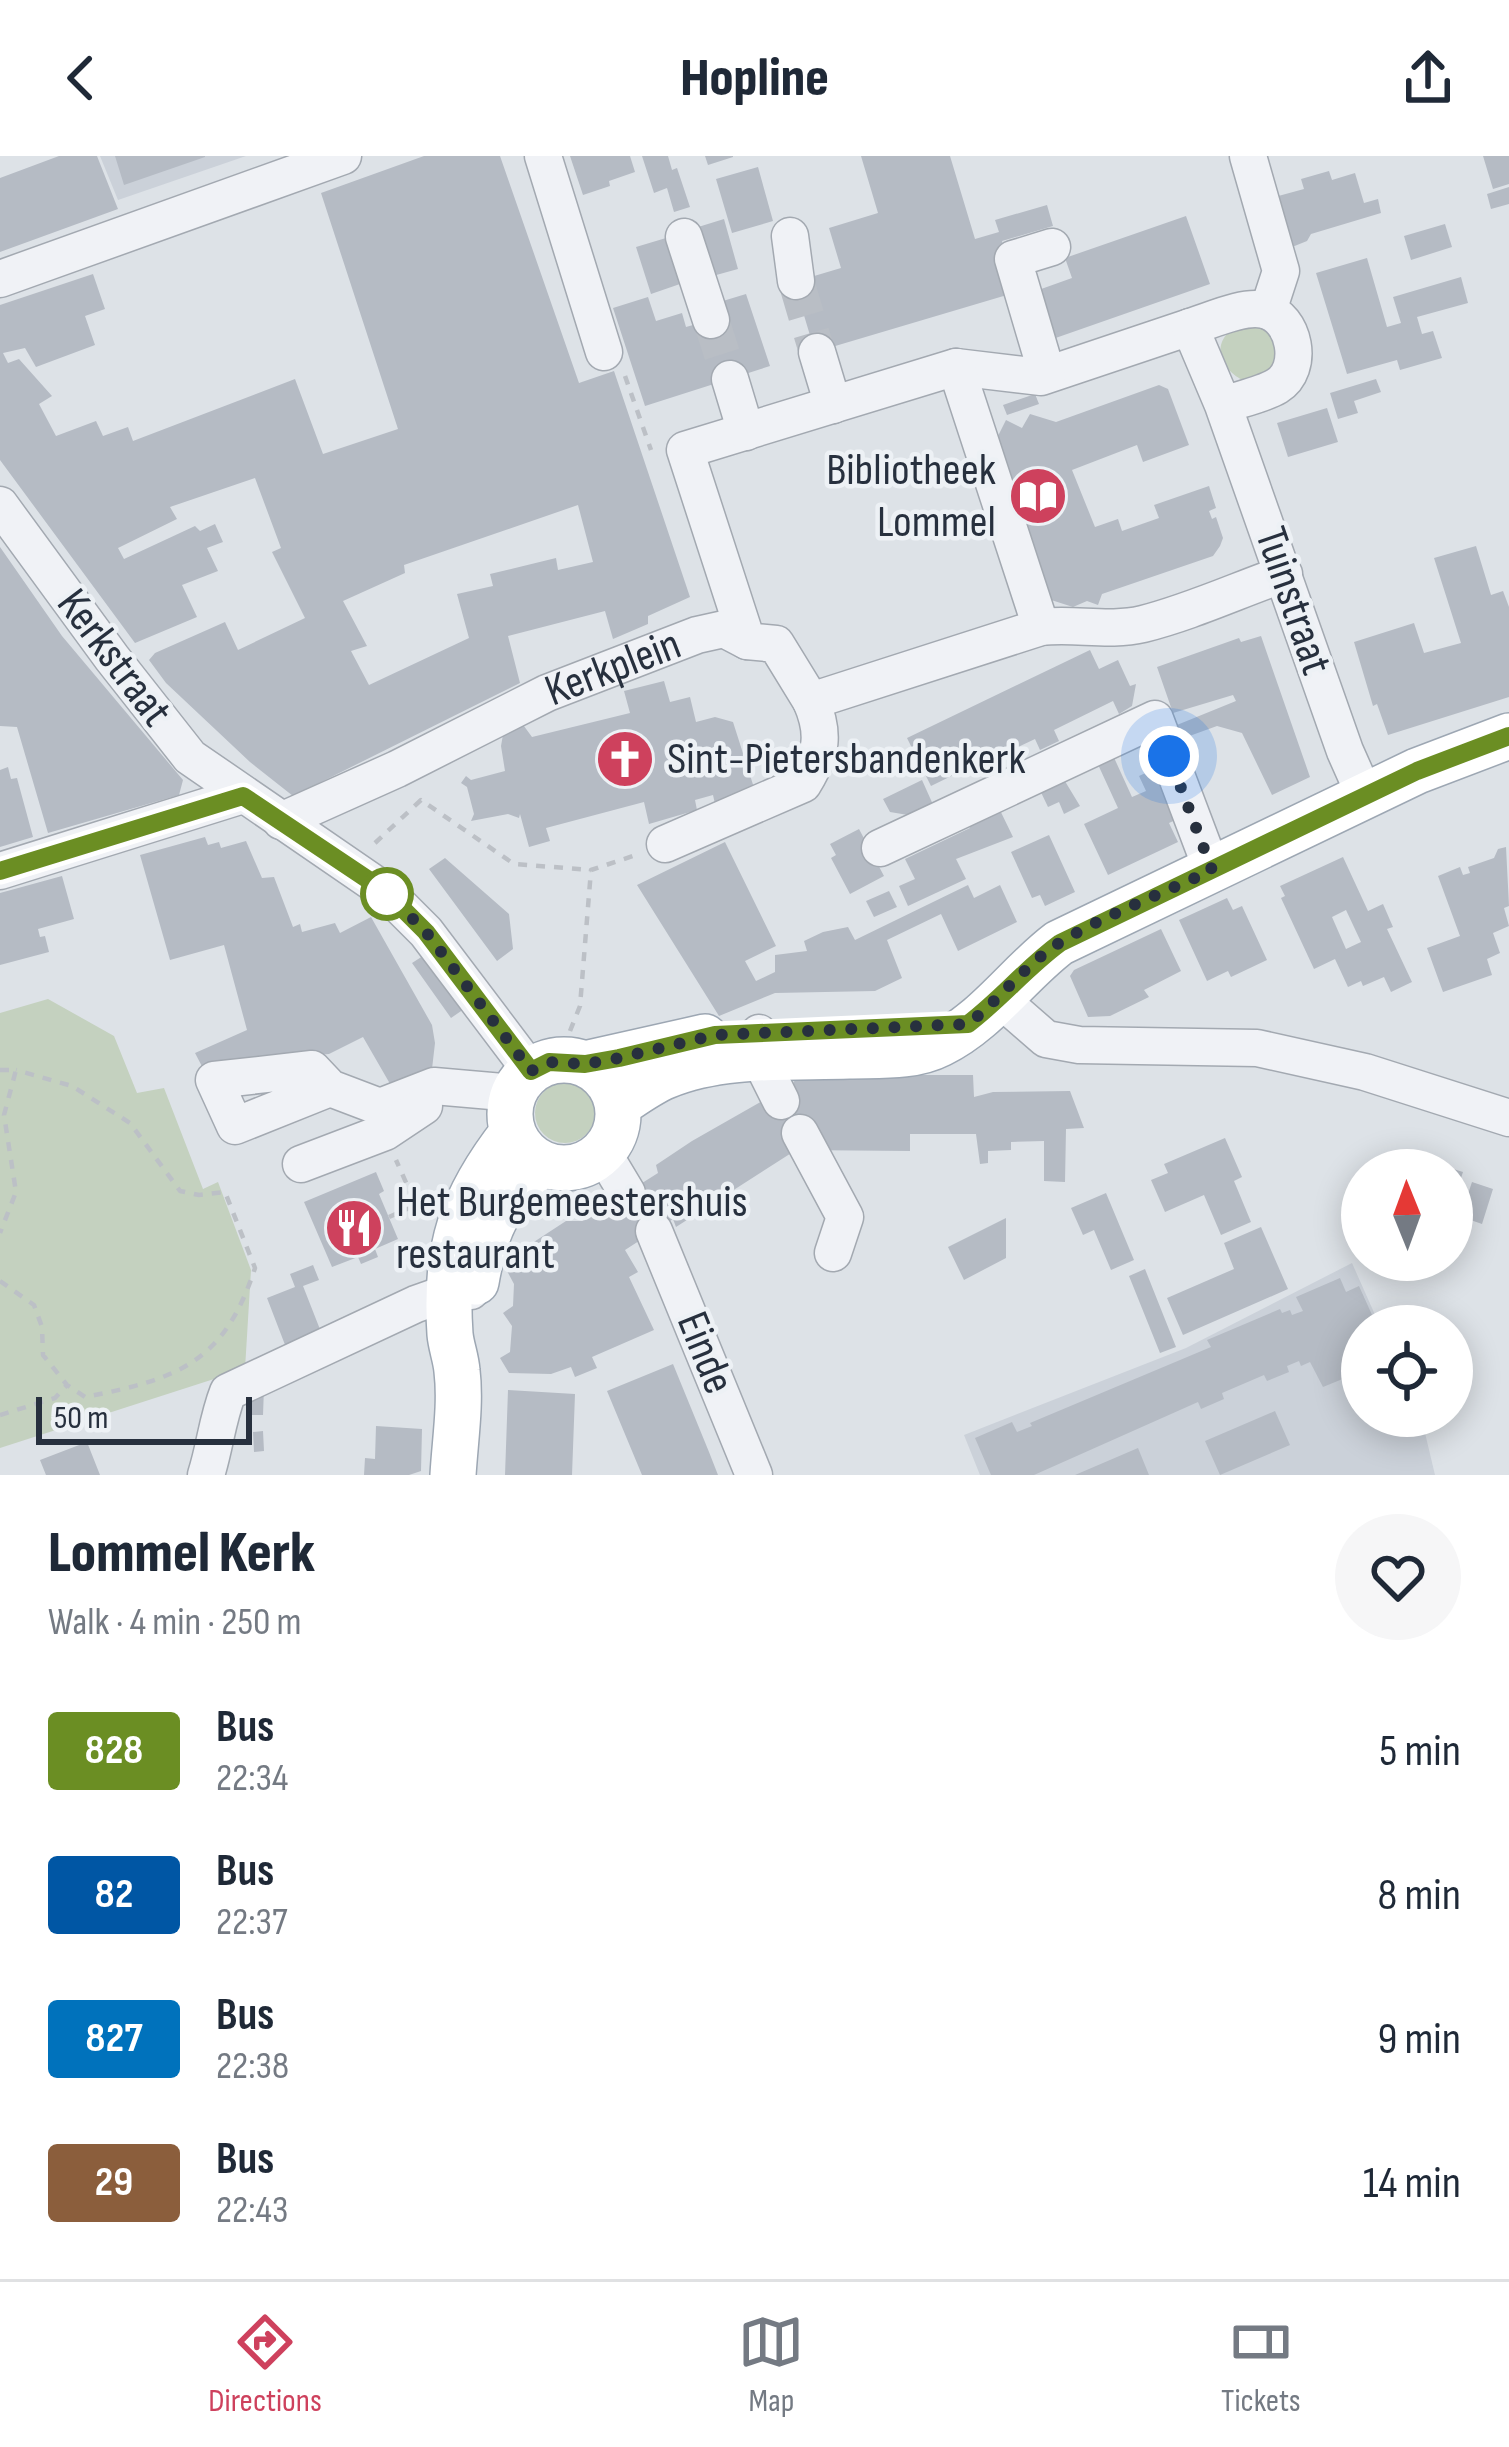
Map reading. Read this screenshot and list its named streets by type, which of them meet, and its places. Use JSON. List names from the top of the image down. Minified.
{"streets":{"street":["Tuinstraat","Kerkstraat","Kerkplein","Einde"]},"places":{"library":["Bibliotheek Lommel"],"church":["Sint-Pietersbandenkerk"],"restaurant":["Het Burgemeestershuis restaurant"]},"lines":["bus line 828"],"scale_bar":"50 m","north":"top","page":{"header":"Hopline","scale":"50 m","heading":["Lommel Kerk","Walk · 4 min · 250 m"],"list":[{"mark":"828","name":"Bus","note":"22:34","value":"5 min"},{"mark":"82","name":"Bus","note":"22:37","value":"8 min"},{"mark":"827","name":"Bus","note":"22:38","value":"9 min"},{"mark":"29","name":"Bus","note":"22:43","value":"14 min"}],"tabs":["Directions","Map","Tickets"]}}
